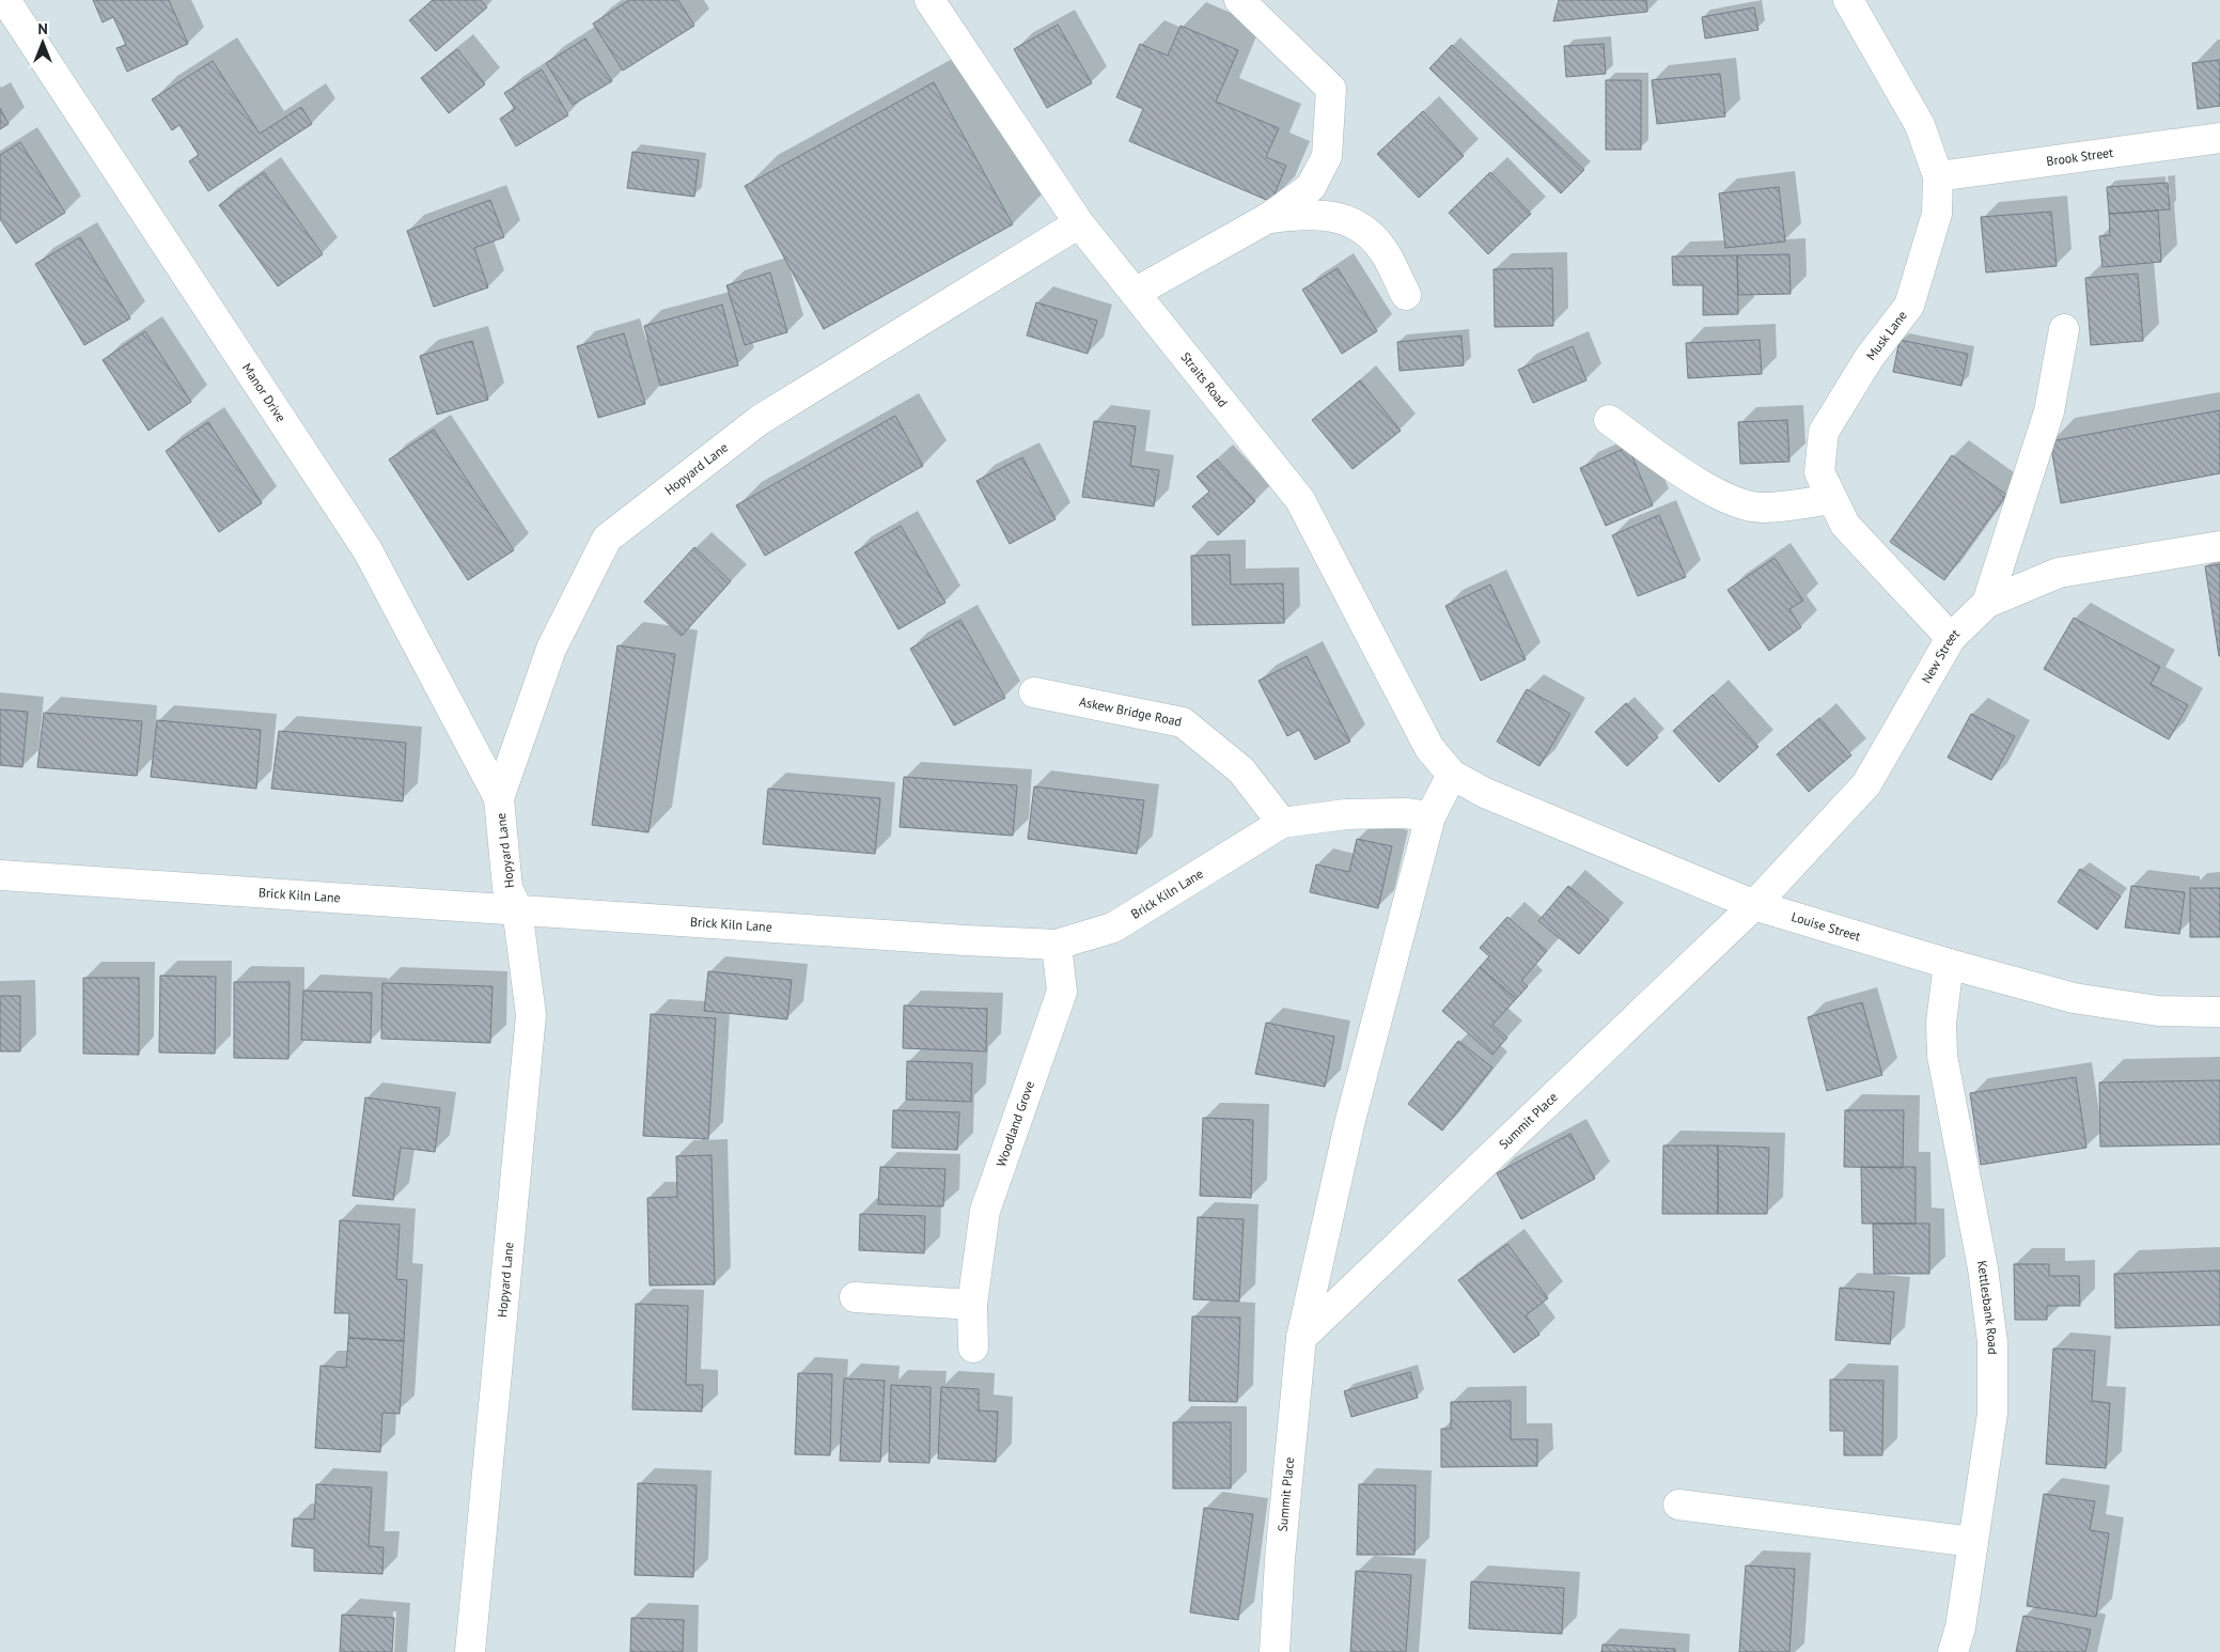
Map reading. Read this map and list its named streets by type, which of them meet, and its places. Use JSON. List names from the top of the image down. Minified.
{"streets":{"street":["Brook Street","Musk Lane","Straits Road","Manor Drive","Hopyard Lane","New Street","Askew Bridge Road","Brick Kiln Lane","Louise Street","Summit Place","Woodland Grove","Kettlesbank Road"]},"crossings":[["Brook Street","Musk Lane"],["Musk Lane","New Street"],["Straits Road","Hopyard Lane"],["Straits Road","Louise Street"],["Straits Road","Summit Place"],["Manor Drive","Hopyard Lane"],["Hopyard Lane","Brick Kiln Lane"],["New Street","Louise Street"],["New Street","Summit Place"],["Askew Bridge Road","Brick Kiln Lane"],["Brick Kiln Lane","Summit Place"],["Brick Kiln Lane","Woodland Grove"],["Louise Street","Summit Place"],["Louise Street","Kettlesbank Road"]],"north":"top"}
